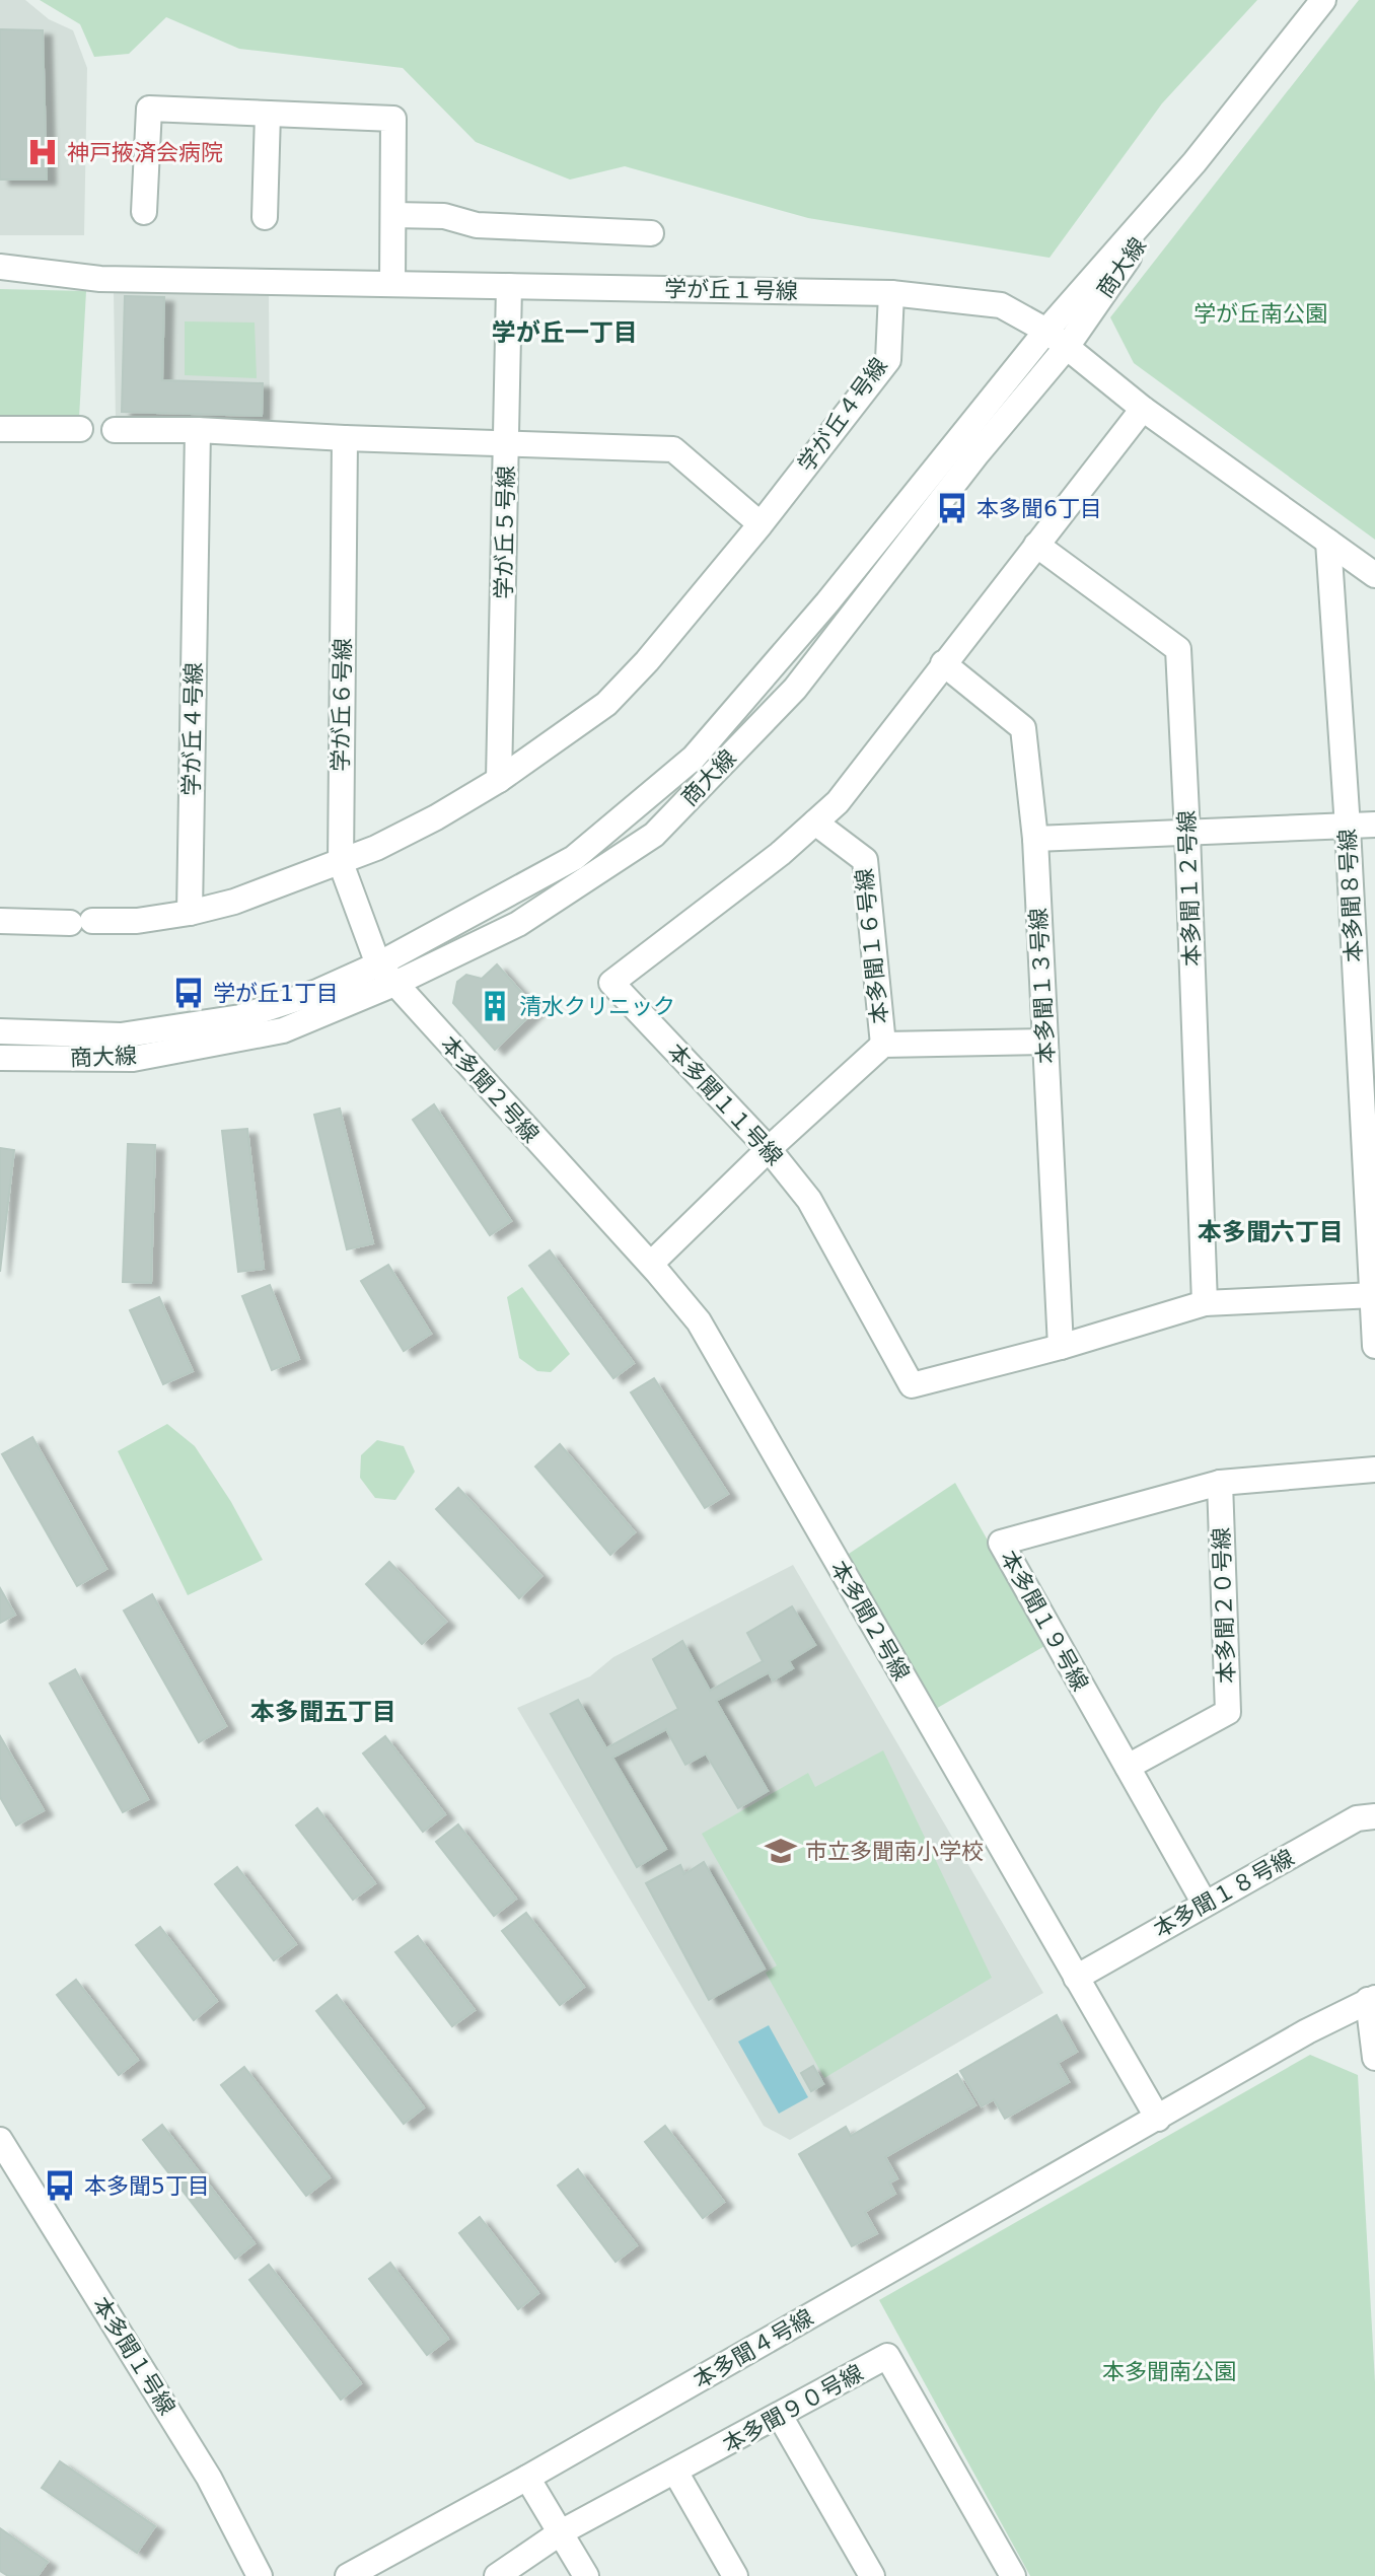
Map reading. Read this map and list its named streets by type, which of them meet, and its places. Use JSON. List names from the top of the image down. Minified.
{"streets":{"street":["商大線","学が丘１号線","学が丘４号線","学が丘５号線","学が丘６号線","本多聞１２号線","本多聞８号線","本多聞１６号線","本多聞１３号線","本多聞２号線","本多聞１１号線","本多聞２０号線","本多聞１９号線","本多聞１８号線","本多聞４号線","本多聞１号線","本多聞９０号線"]},"crossings":[["商大線","学が丘１号線"],["商大線","学が丘６号線"],["商大線","本多聞２号線"],["学が丘１号線","学が丘４号線"],["学が丘１号線","学が丘５号線"],["学が丘１号線","本多聞８号線"],["学が丘１号線","本多聞１１号線"],["学が丘４号線","学が丘５号線"],["学が丘４号線","学が丘６号線"],["学が丘６号線","本多聞２号線"],["本多聞１２号線","本多聞１１号線"],["本多聞８号線","本多聞１１号線"],["本多聞１６号線","本多聞１１号線"],["本多聞１３号線","本多聞１１号線"],["本多聞２号線","本多聞１８号線"],["本多聞２号線","本多聞４号線"],["本多聞２０号線","本多聞１９号線"],["本多聞１９号線","本多聞１８号線"]],"districts":["学が丘一丁目","本多聞六丁目","本多聞五丁目"],"parks":["学が丘南公園","本多聞南公園"],"places":{"hospital":["神戸掖済会病院"],"bus stop":["本多聞6丁目","学が丘1丁目","本多聞5丁目"],"building":["清水クリニック"],"school or university":["市立多聞南小学校"]}}
